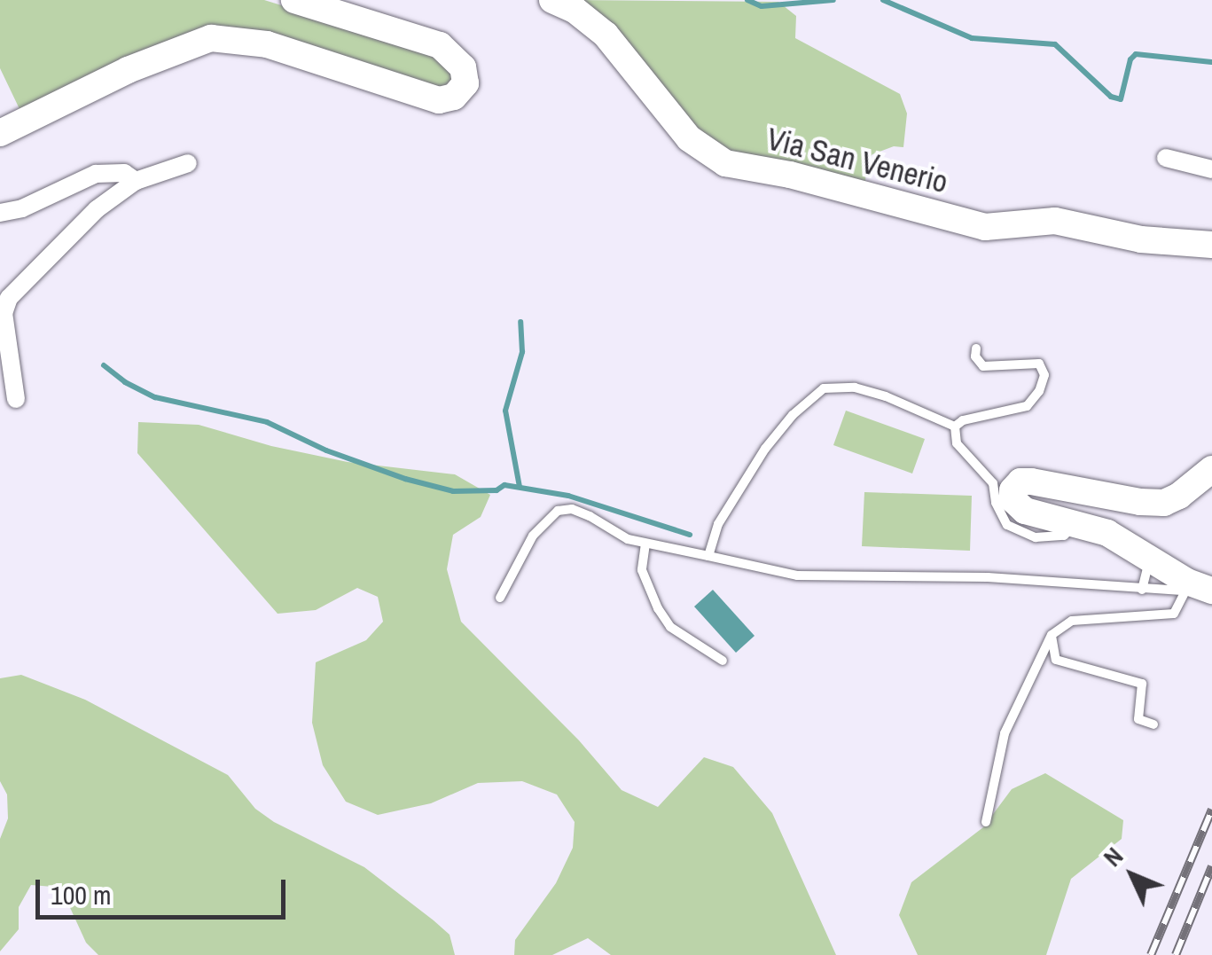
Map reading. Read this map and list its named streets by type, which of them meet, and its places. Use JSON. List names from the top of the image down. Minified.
{"streets":{"street":["Via San Venerio"]},"scale_bar":"100 m","north":"top left"}
